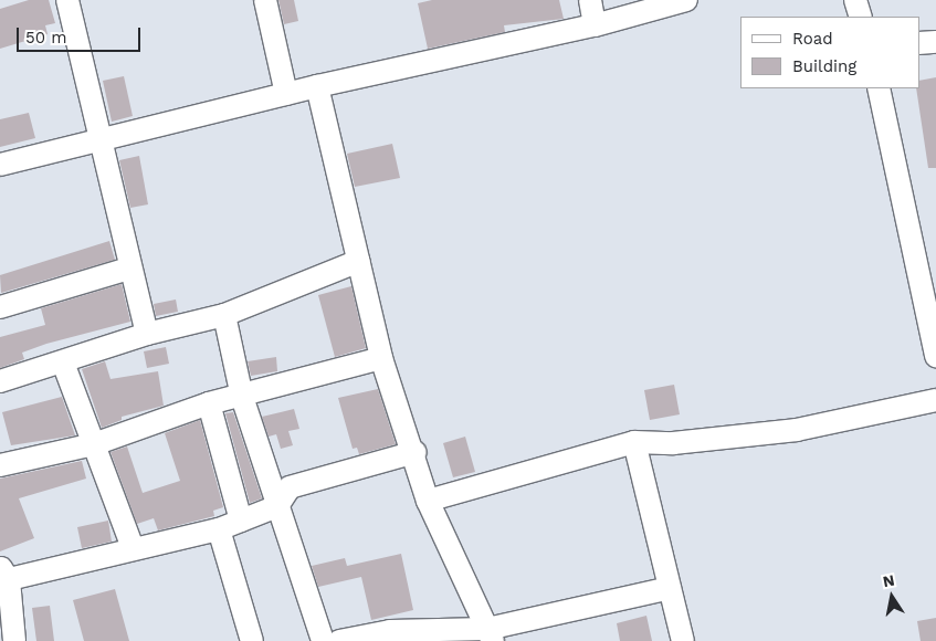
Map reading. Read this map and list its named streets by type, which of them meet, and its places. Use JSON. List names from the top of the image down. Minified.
{"legend":["Road","Building"],"scale_bar":"50 m","north":"top"}
